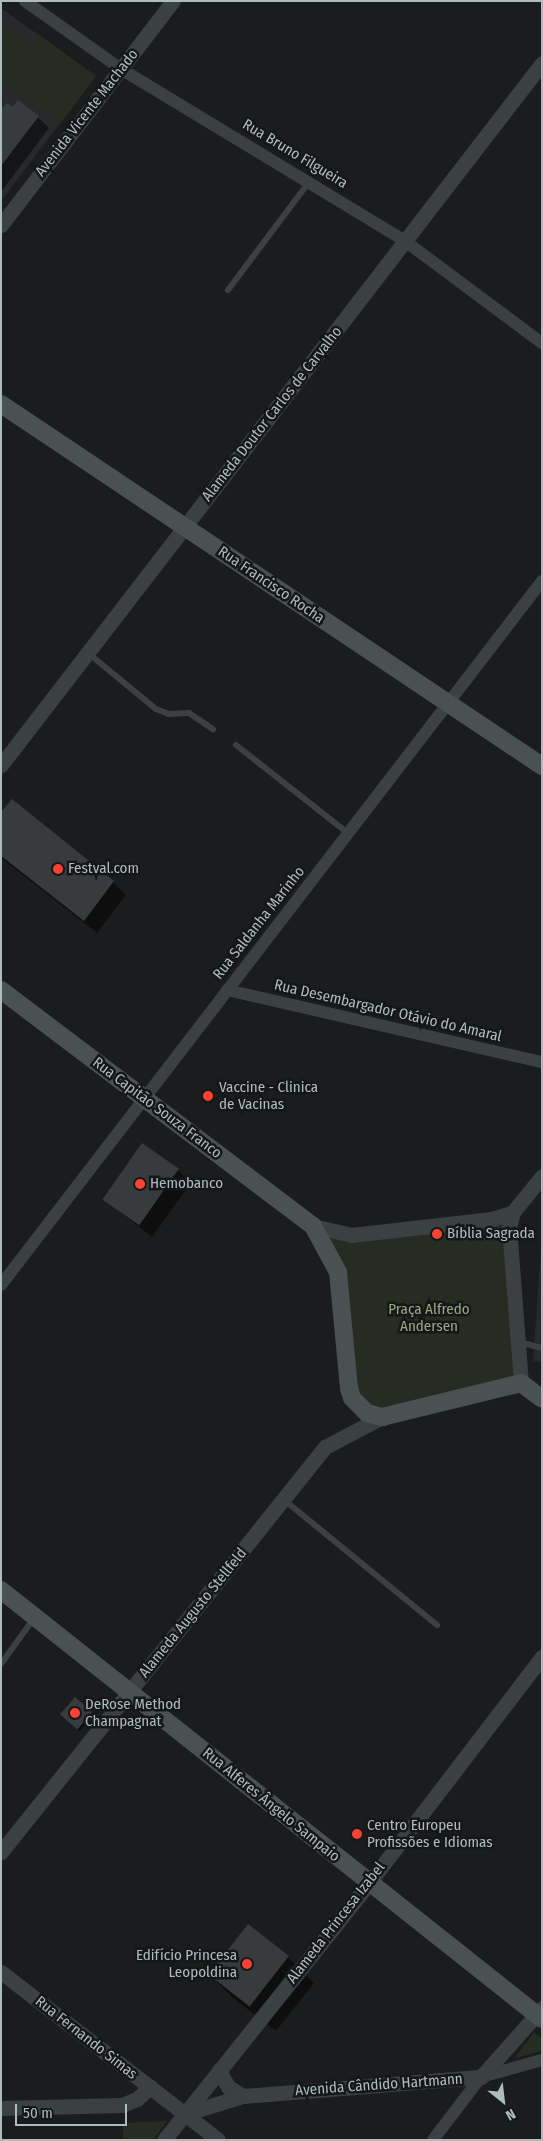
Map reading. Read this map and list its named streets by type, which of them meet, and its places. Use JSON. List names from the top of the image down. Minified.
{"streets":{"main road":["Rua Francisco Rocha","Rua Capitão Souza Franco","Rua Alferes Ângelo Sampaio"],"street":["Avenida Vicente Machado","Rua Bruno Filgueira","Alameda Doutor Carlos de Carvalho","Rua Saldanha Marinho","Rua Desembargador Otávio do Amaral","Alameda Augusto Stellfeld","Alameda Princesa Izabel","Rua Fernando Simas","Avenida Cândido Hartmann"]},"crossings":[["Avenida Vicente Machado","Rua Bruno Filgueira"],["Rua Bruno Filgueira","Alameda Doutor Carlos de Carvalho"],["Alameda Doutor Carlos de Carvalho","Rua Francisco Rocha"],["Rua Francisco Rocha","Rua Saldanha Marinho"],["Rua Saldanha Marinho","Rua Desembargador Otávio do Amaral"],["Rua Saldanha Marinho","Rua Capitão Souza Franco"],["Alameda Augusto Stellfeld","Rua Alferes Ângelo Sampaio"],["Rua Alferes Ângelo Sampaio","Alameda Princesa Izabel"],["Alameda Princesa Izabel","Rua Fernando Simas"],["Alameda Princesa Izabel","Avenida Cândido Hartmann"],["Rua Fernando Simas","Avenida Cândido Hartmann"]],"parks":["Praça Alfredo Andersen"],"places":["Festval.com","Vaccine - Clinica de Vacinas","Hemobanco","Bíblia Sagrada","DeRose Method Champagnat","Centro Europeu Profissões e Idiomas","Edifício Princesa Leopoldina"],"scale_bar":"50 m","north":"bottom right"}
